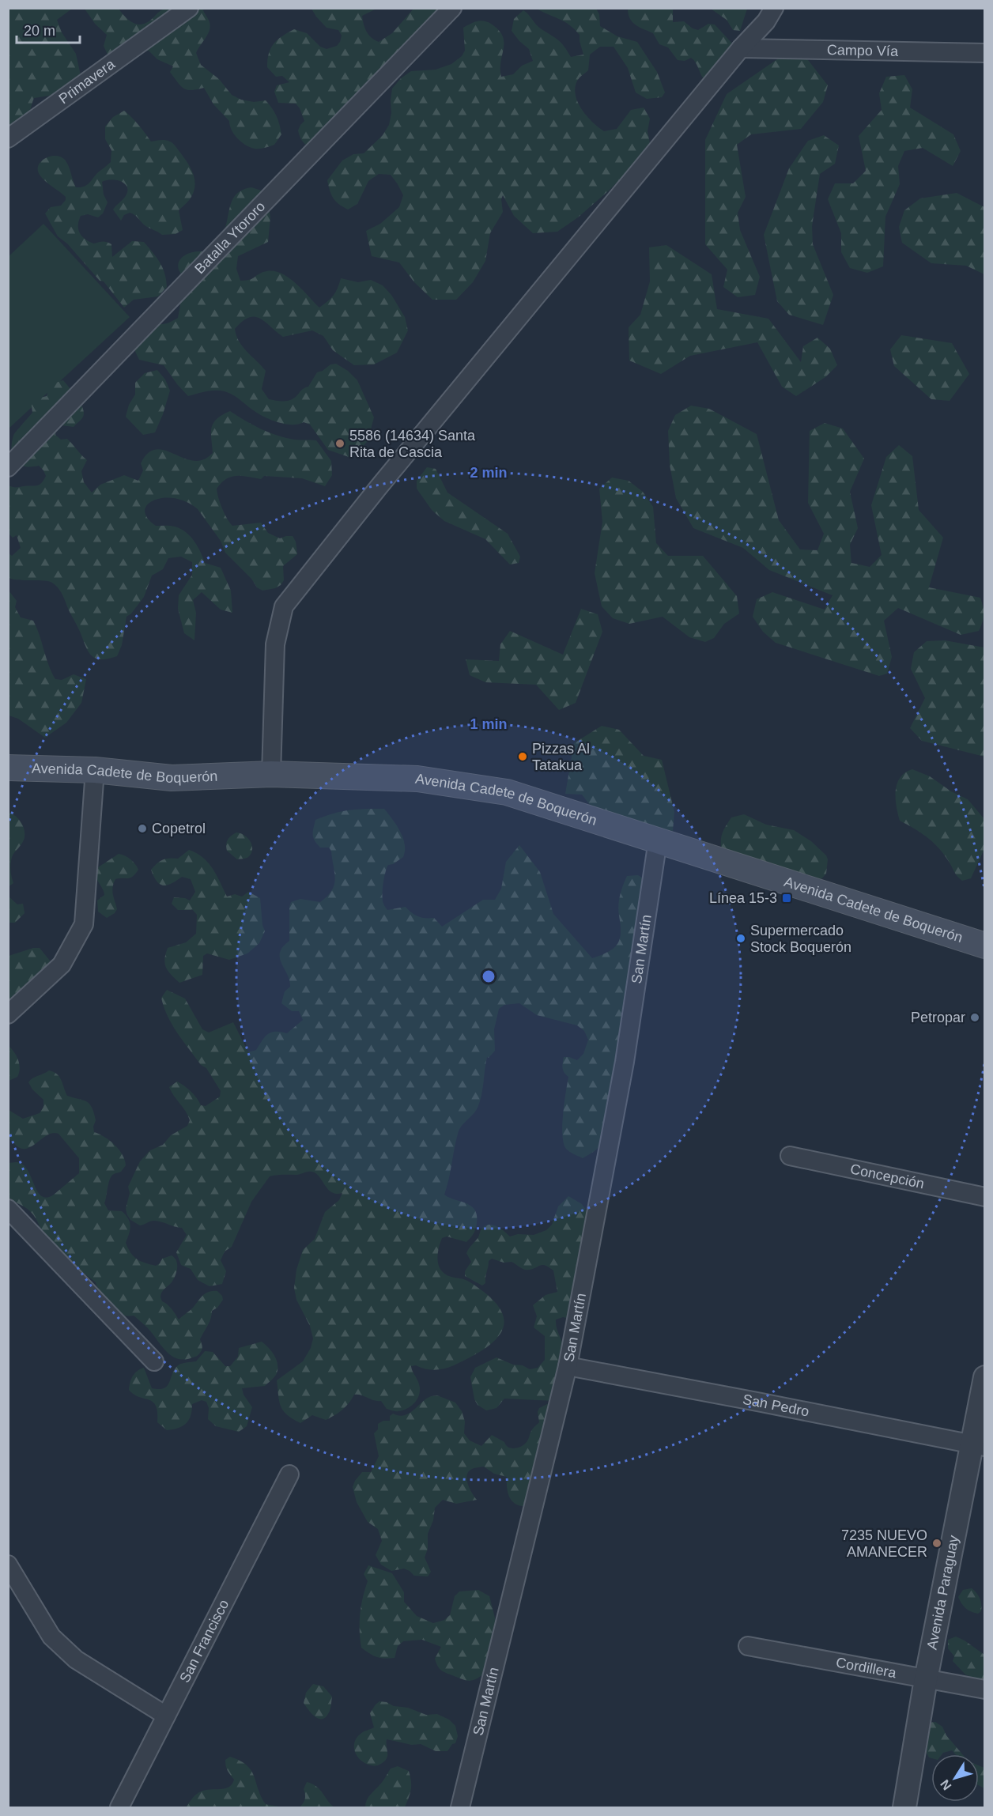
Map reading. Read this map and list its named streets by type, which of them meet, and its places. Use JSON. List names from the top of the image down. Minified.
{"streets":{"main road":["Avenida Cadete de Boquerón"],"street":["Campo Vía","Primavera","Batalla Ytororo","San Martín","Concepción","San Pedro","Avenida Paraguay","San Francisco","Cordillera"]},"crossings":[["Avenida Cadete de Boquerón","San Martín"],["San Martín","San Pedro"],["San Pedro","Avenida Paraguay"],["Avenida Paraguay","Cordillera"]],"places":{"other":["5586 (14634) Santa Rita de Cascia","Pizzas Al Tatakua","Copetrol","Supermercado Stock Boquerón","Petropar","7235 NUEVO AMANECER"],"transit":["Línea 15-3"]},"scale_bar":"20 m","north":"bottom left","rings":["2 min","1 min"]}
